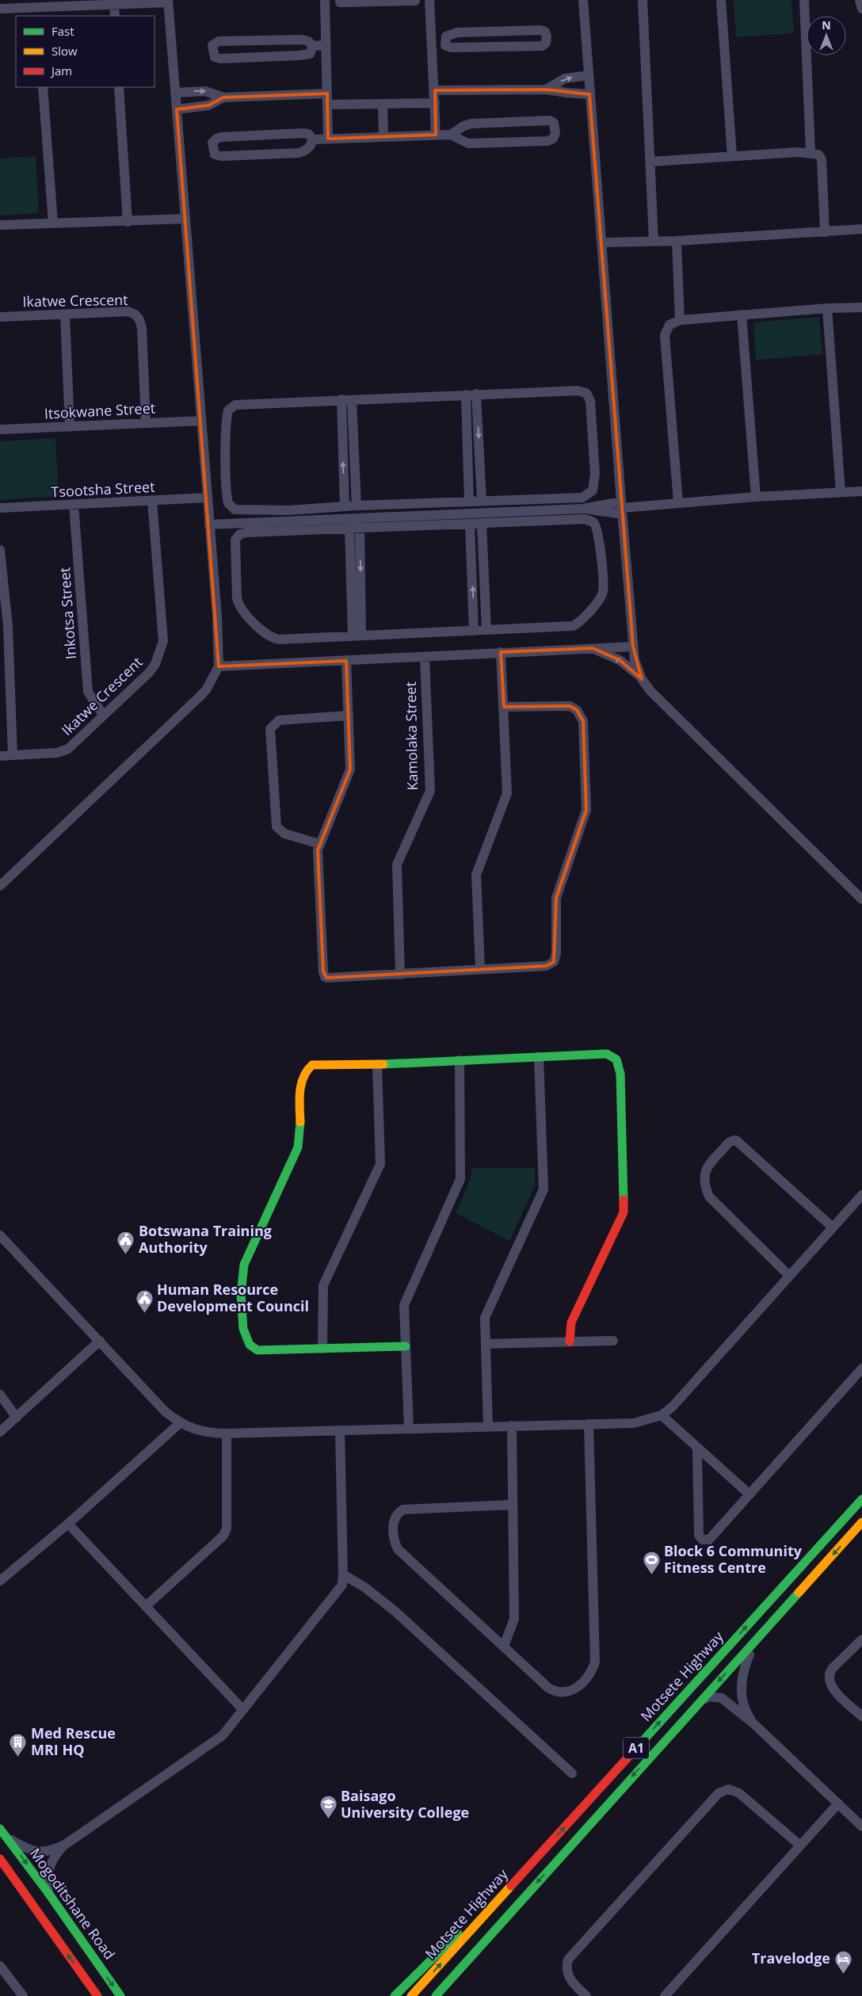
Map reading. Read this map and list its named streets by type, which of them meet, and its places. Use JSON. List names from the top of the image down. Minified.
{"streets":{"main road":["Motsete Highway","A1","Mogoditshane Road"],"street":["Ikatwe Crescent","Itsokwane Street","Tsootsha Street","Inkotsa Street","Kamolaka Street"]},"crossings":[["Ikatwe Crescent","Itsokwane Street"],["Ikatwe Crescent","Tsootsha Street"],["Ikatwe Crescent","Inkotsa Street"],["Tsootsha Street","Inkotsa Street"]],"places":{"public building":["Botswana Training Authority","Human Resource Development Council"],"sports":["Block 6 Community Fitness Centre"],"building":["Med Rescue MRI HQ"],"school or university":["Baisago University College"],"hotel":["Travelodge"]},"legend":["Fast","Slow","Jam"],"north":"top"}
